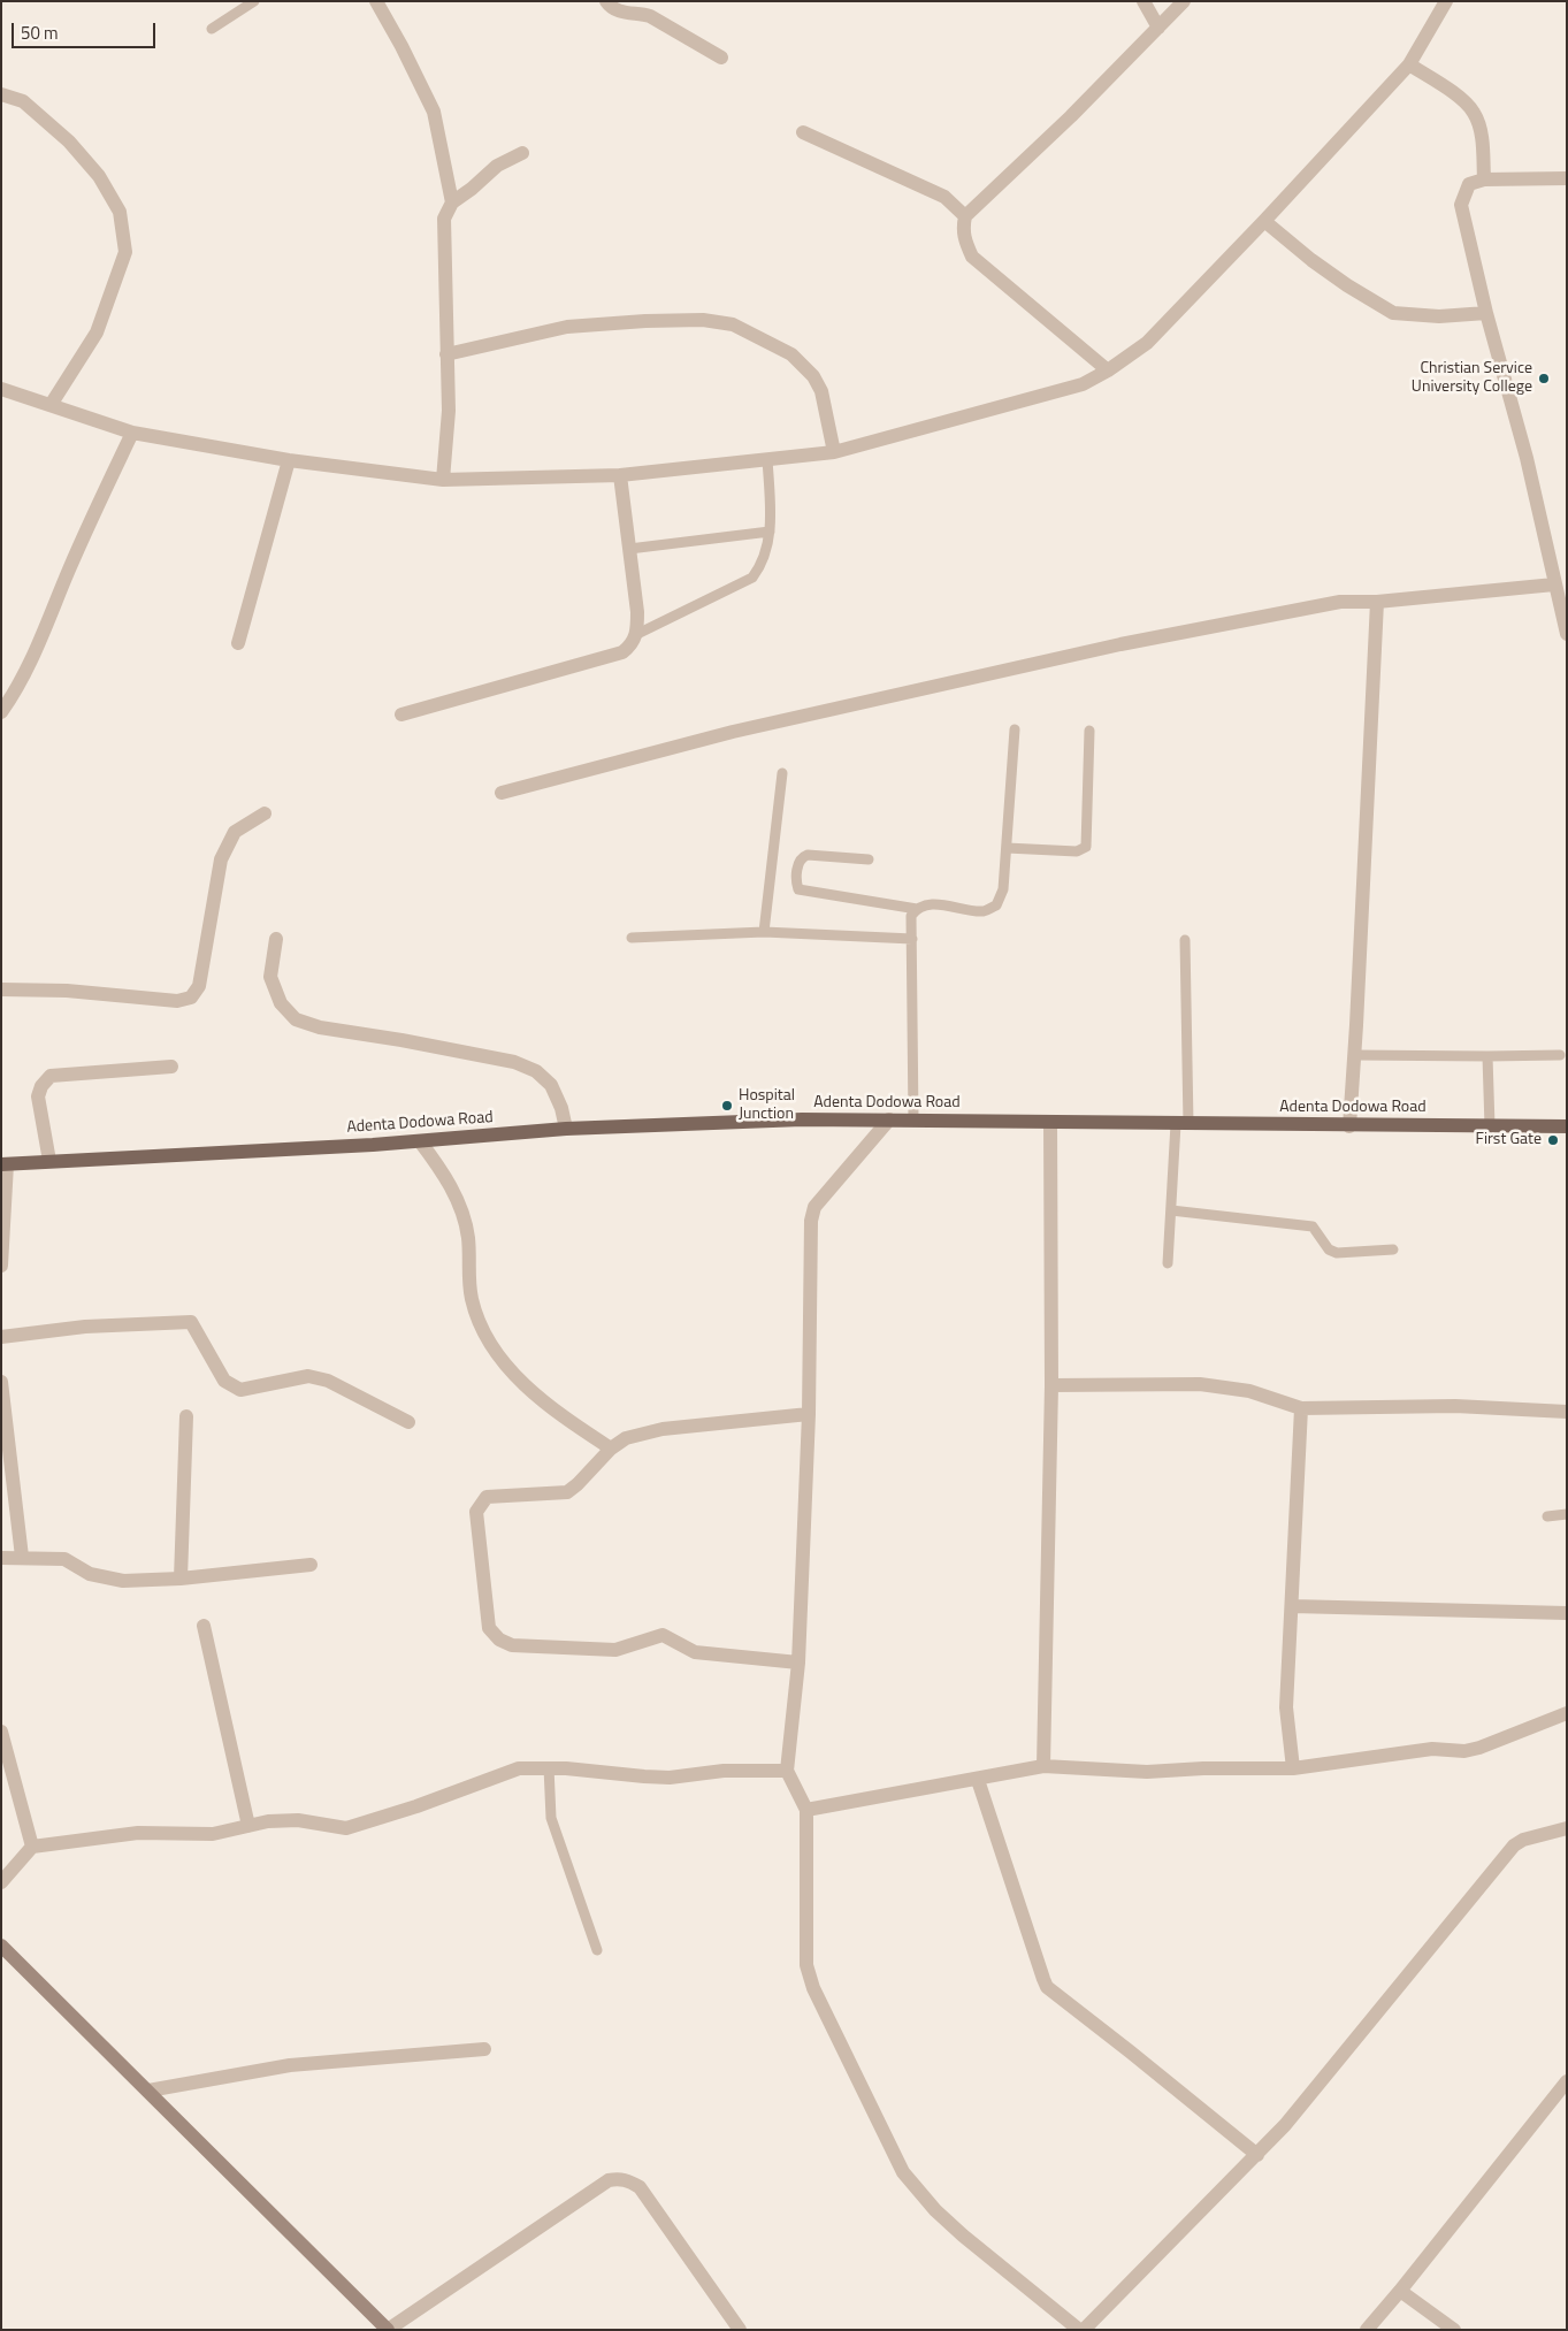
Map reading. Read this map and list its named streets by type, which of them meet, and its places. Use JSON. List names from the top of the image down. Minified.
{"streets":{"main road":["Adenta Dodowa Road"]},"places":["Christian Service University College","Hospital Junction","First Gate"],"scale_bar":"50 m"}
